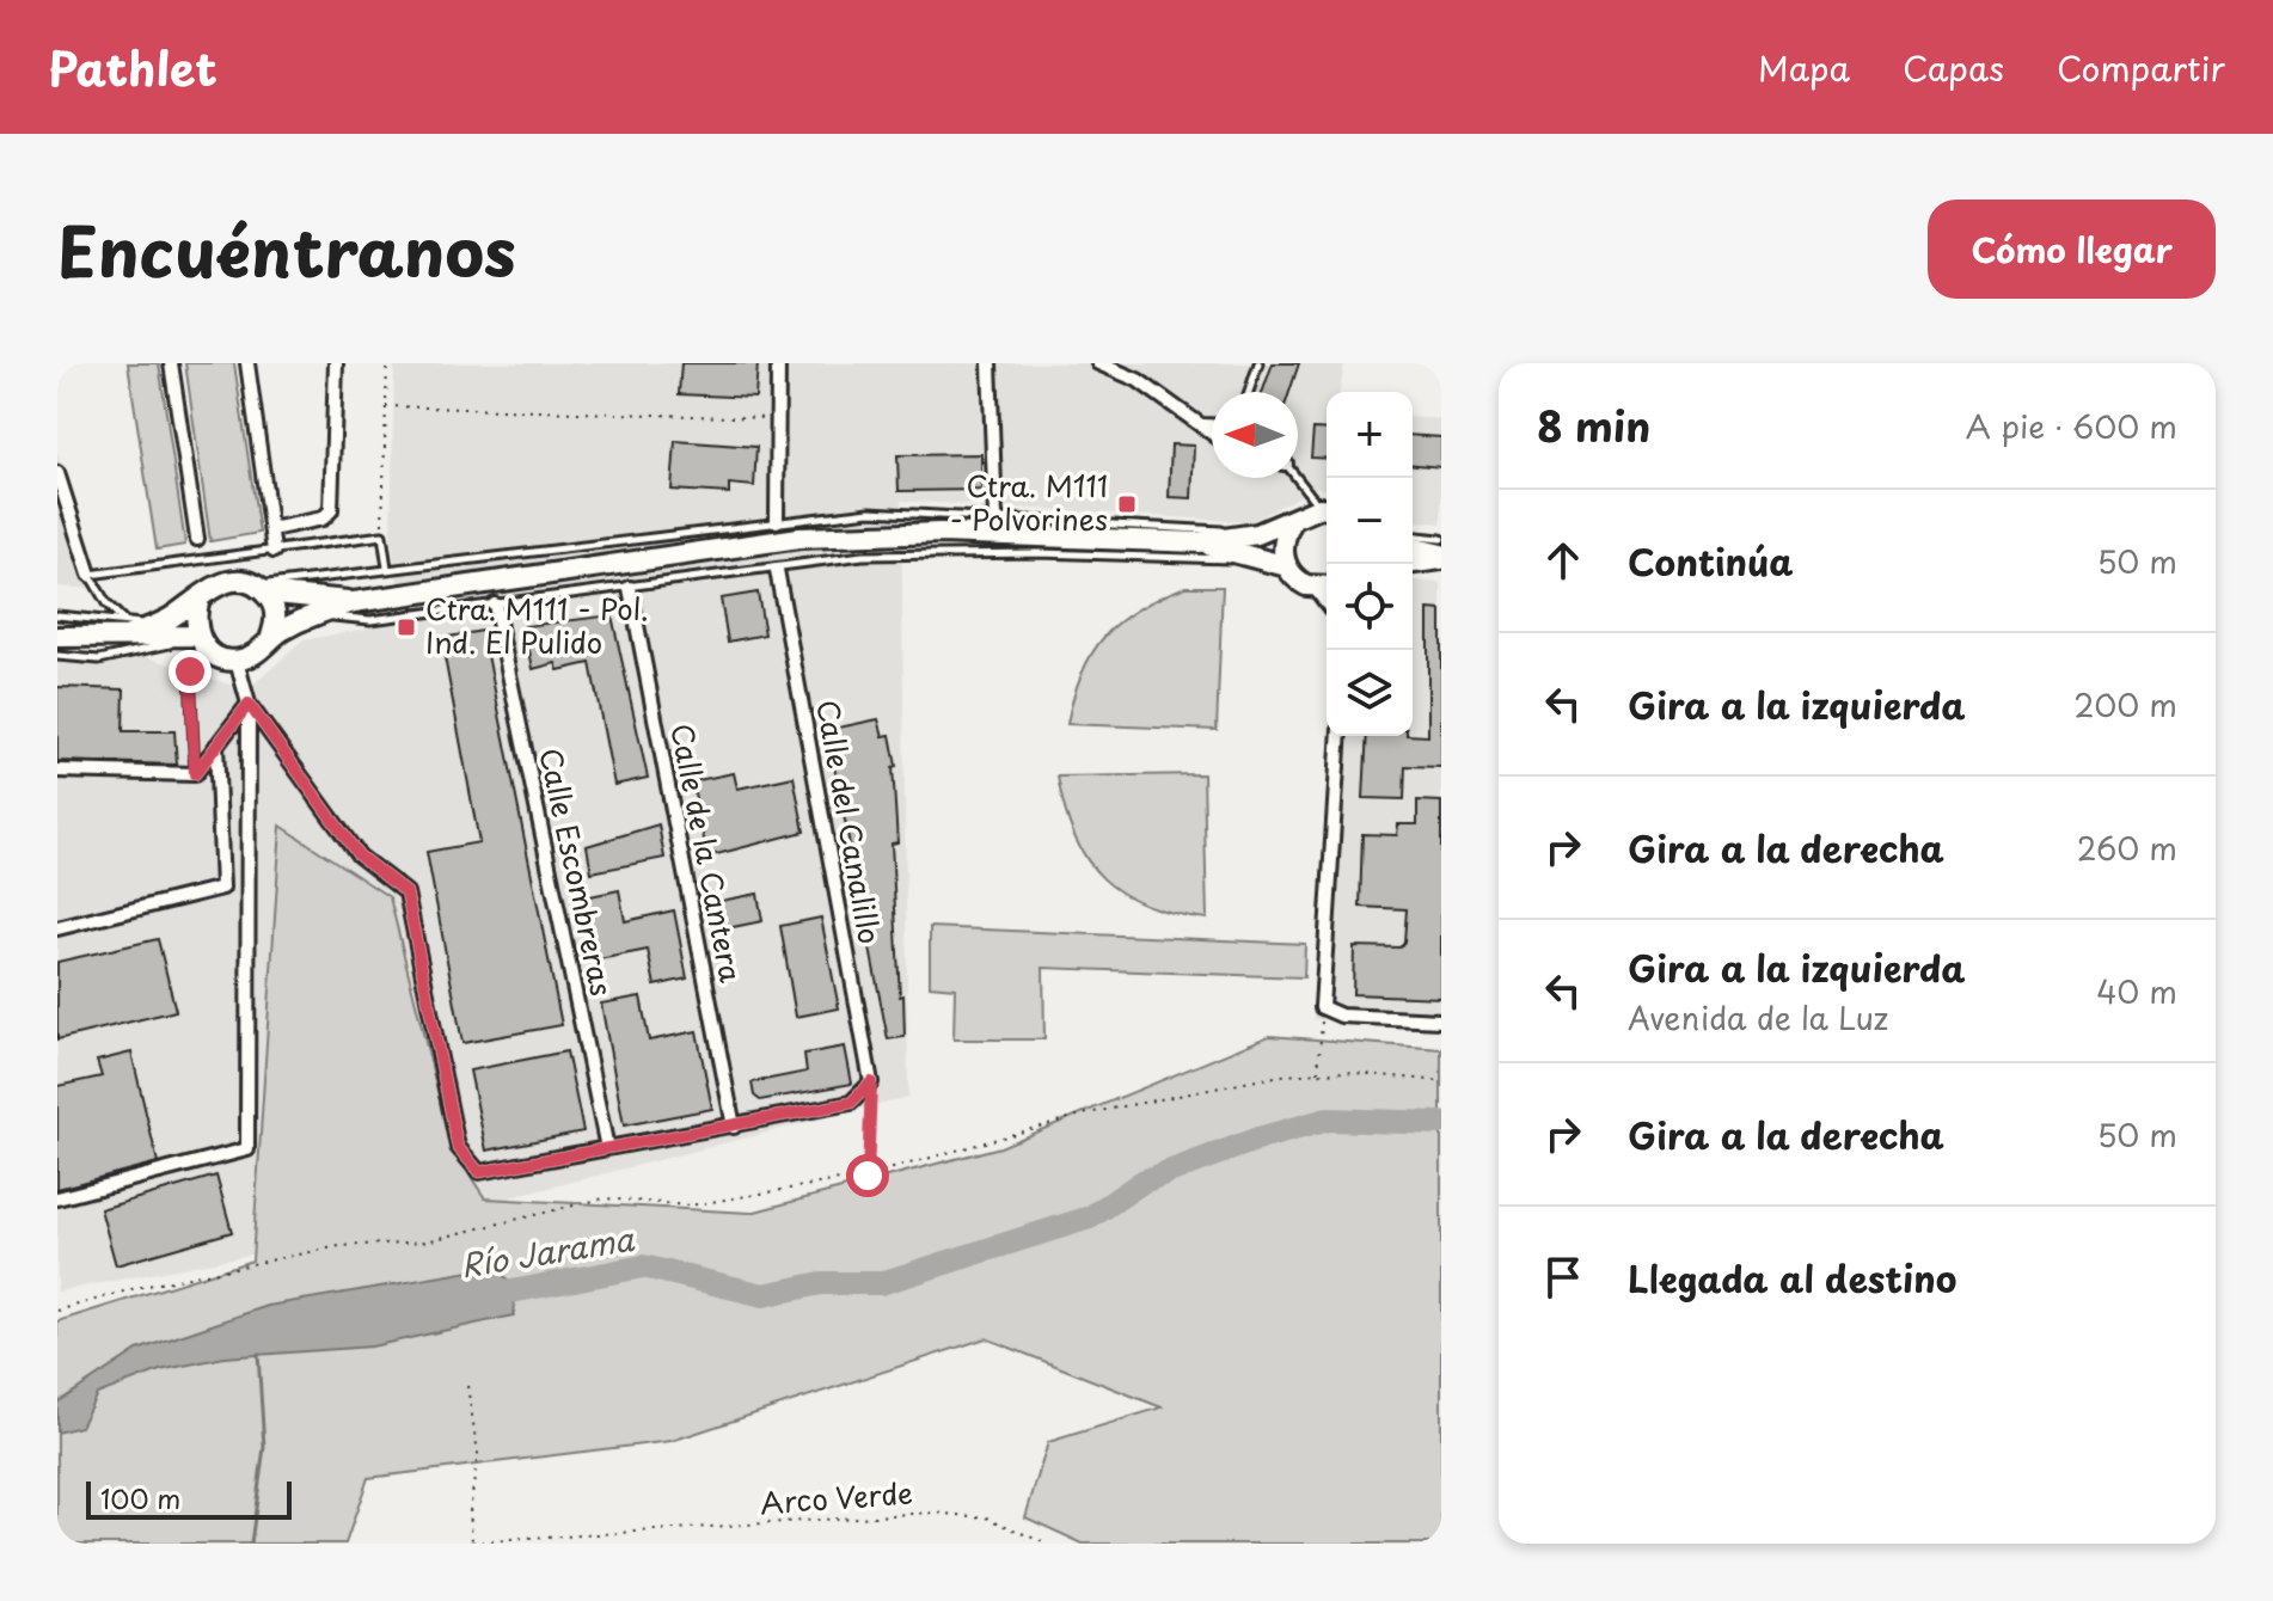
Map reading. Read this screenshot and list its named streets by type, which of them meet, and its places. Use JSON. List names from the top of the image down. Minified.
{"streets":{"street":["Calle del Canalillo","Calle de la Cantera","Calle Escombreras"],"path":["Arco Verde"]},"water":["Río Jarama"],"places":{"transit":["Ctra. M111 - Polvorines","Ctra. M111 - Pol. Ind. El Pulido"]},"scale_bar":"100 m","north":"left","page":{"header":"Pathlet","nav":["Mapa","Capas","Compartir"],"title":"Encuéntranos","buttons":"Cómo llegar","heading":["8 min","A pie · 600 m"],"map_buttons":["+","−"],"list":[["Continúa","50 m"],["Gira a la izquierda","200 m"],["Gira a la derecha","260 m"],["Gira a la izquierda","Avenida de la Luz","40 m"],["Gira a la derecha","50 m"],"Llegada al destino"],"scale":"100 m"}}
